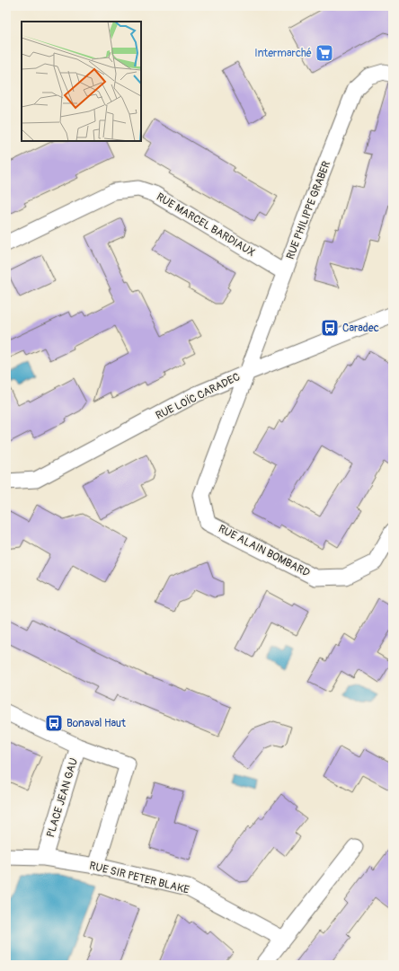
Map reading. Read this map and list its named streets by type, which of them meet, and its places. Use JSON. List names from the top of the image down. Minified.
{"streets":{"street":["RUE PHILIPPE GRABER","RUE MARCEL BARDIAUX","RUE LOÏC CARADEC","RUE ALAIN BOMBARD","PLACE JEAN GAU","RUE SIR PETER BLAKE"]},"crossings":[["RUE PHILIPPE GRABER","RUE MARCEL BARDIAUX"],["RUE PHILIPPE GRABER","RUE LOÏC CARADEC"],["RUE PHILIPPE GRABER","RUE ALAIN BOMBARD"],["RUE LOÏC CARADEC","RUE ALAIN BOMBARD"],["PLACE JEAN GAU","RUE SIR PETER BLAKE"]],"places":{"supermarket":["Intermarché"],"bus stop":["Caradec","Bonaval Haut"]}}
